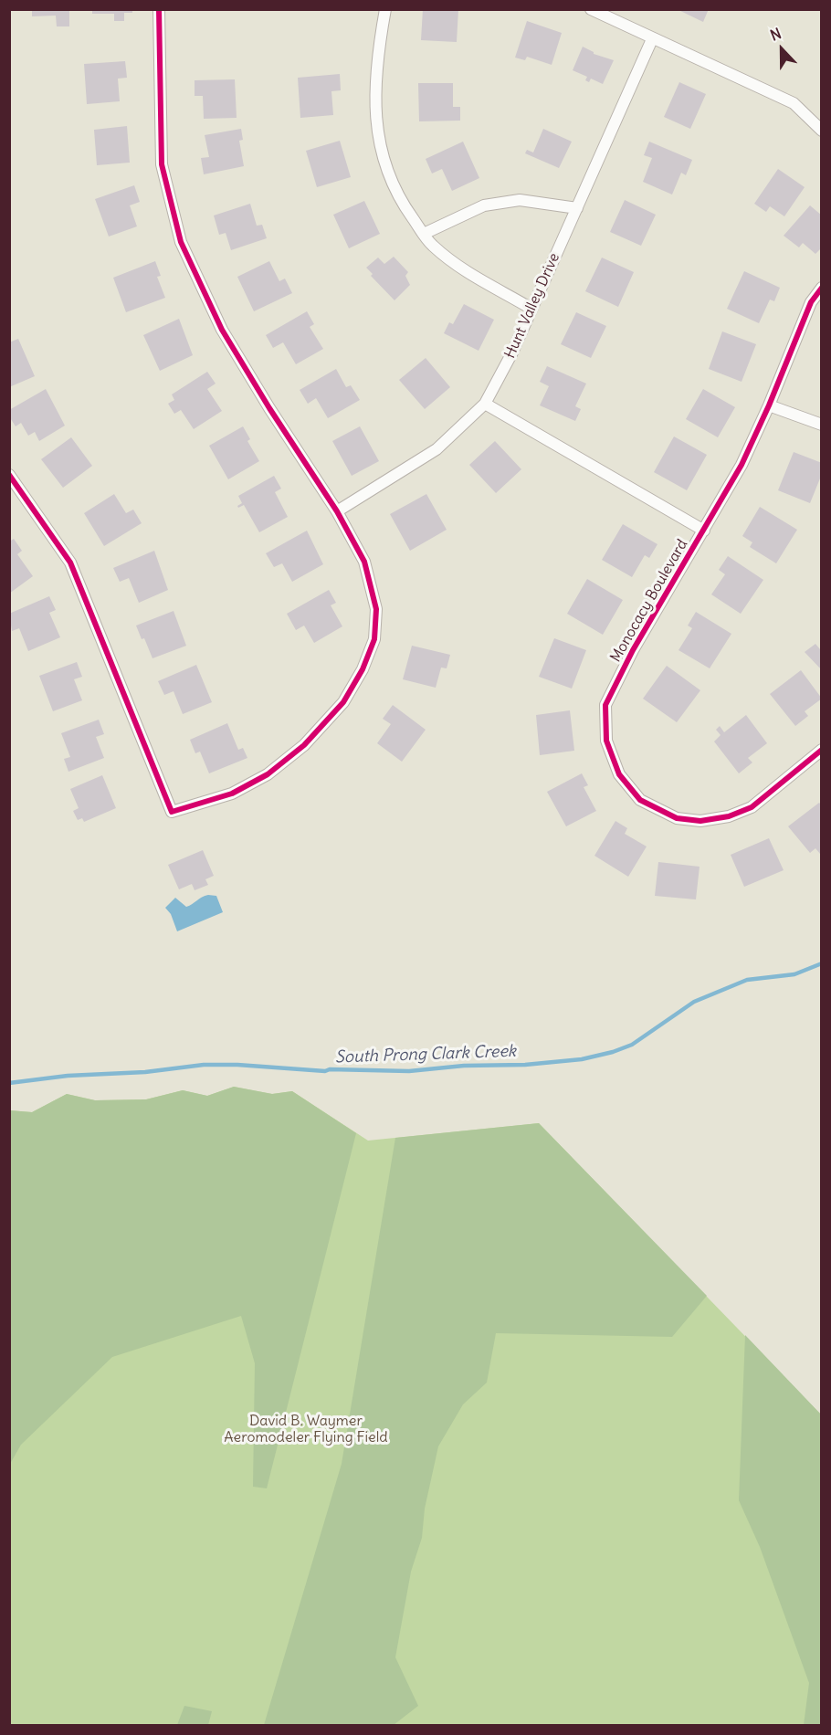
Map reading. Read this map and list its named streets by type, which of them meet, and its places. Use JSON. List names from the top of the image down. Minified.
{"streets":{"street":["Hunt Valley Drive","Monocacy Boulevard"]},"water":["South Prong Clark Creek"],"parks":["David B. Waymer Aeromodeler Flying Field"],"north":"top"}
